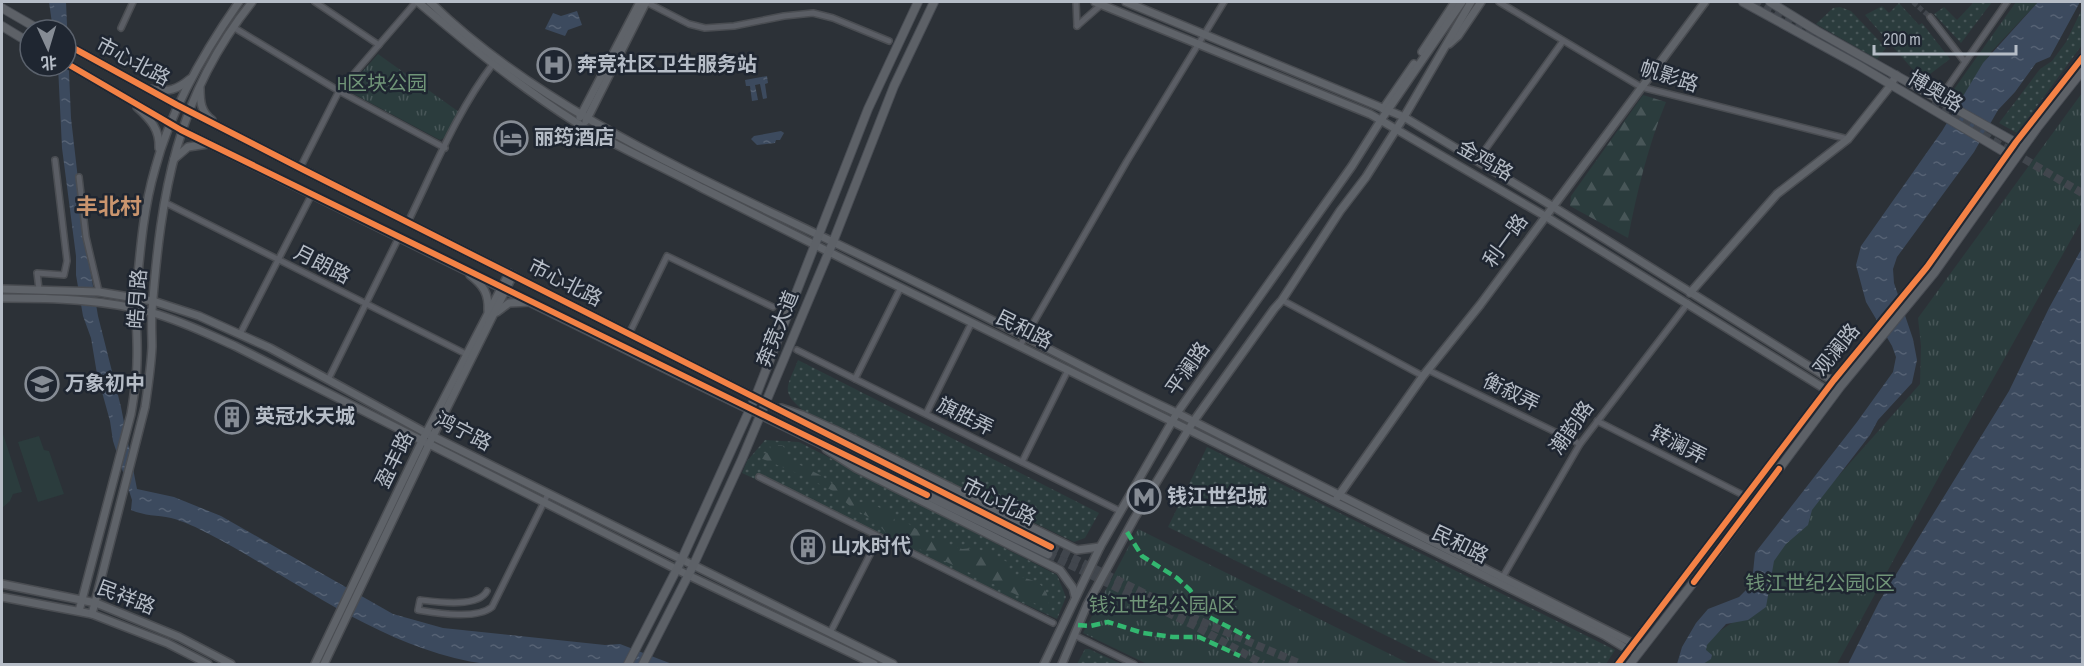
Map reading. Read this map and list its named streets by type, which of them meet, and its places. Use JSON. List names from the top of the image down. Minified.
{"streets":{"main road":["市心北路","博奥路","金鸡路","利一路","皓月路","奔竞大道","民和路","观澜路","平澜路","鸿宁路","盈丰路","民祥路"],"street":["帆影路","月朗路","衡叙弄","旗胜弄","潮韵路","转澜弄"]},"crossings":[["市心北路","皓月路"],["市心北路","奔竞大道"],["市心北路","盈丰路"],["帆影路","利一路"],["博奥路","观澜路"],["金鸡路","利一路"],["金鸡路","观澜路"],["金鸡路","平澜路"],["金鸡路","潮韵路"],["利一路","民和路"],["利一路","衡叙弄"],["月朗路","皓月路"],["月朗路","盈丰路"],["皓月路","鸿宁路"],["皓月路","民祥路"],["奔竞大道","民和路"],["奔竞大道","鸿宁路"],["民和路","观澜路"],["民和路","平澜路"],["民和路","潮韵路"],["观澜路","转澜弄"],["平澜路","衡叙弄"],["平澜路","旗胜弄"],["衡叙弄","潮韵路"],["潮韵路","转澜弄"],["鸿宁路","盈丰路"]],"districts":["丰北村"],"parks":["H区块公园","钱江世纪公园C区","钱江世纪公园A区"],"places":{"hospital":["奔竞社区卫生服务站"],"hotel":["丽筠酒店"],"school or university":["万象初中"],"building":["英冠水天城","山水时代"],"metro station":["钱江世纪城"]},"scale_bar":"200 m","north":"bottom"}
